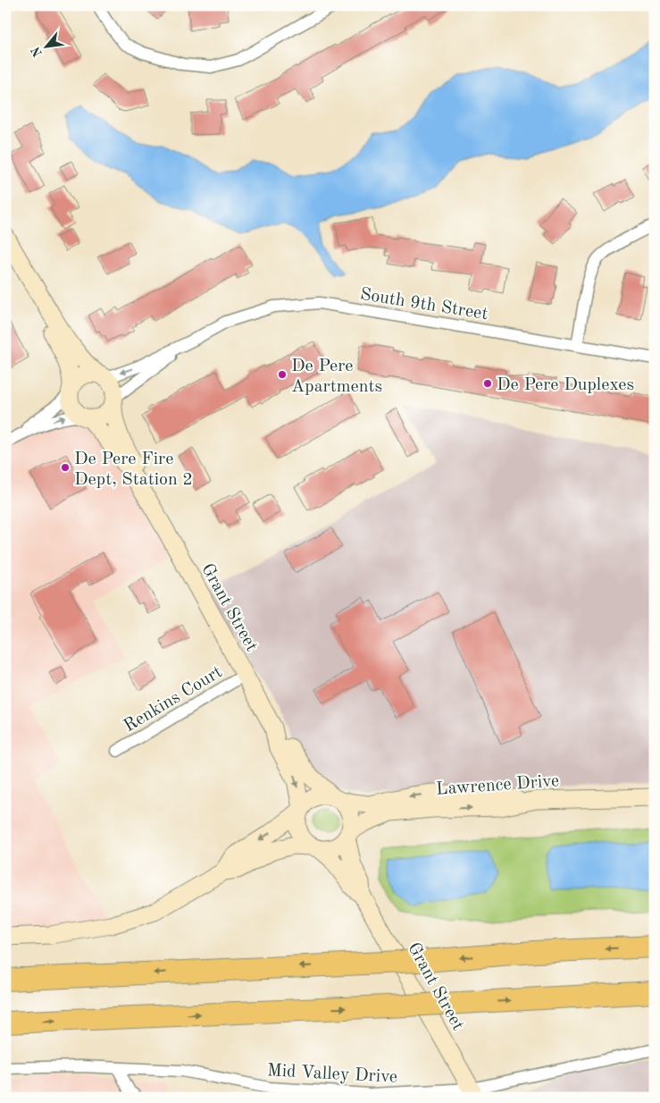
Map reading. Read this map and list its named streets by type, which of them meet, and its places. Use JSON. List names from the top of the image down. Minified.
{"streets":{"street":["South 9th Street","Grant Street","Renkins Court","Lawrence Drive","Mid Valley Drive"]},"crossings":[["South 9th Street","Grant Street"],["Grant Street","Renkins Court"],["Grant Street","Lawrence Drive"],["Grant Street","Mid Valley Drive"]],"places":["De Pere Apartments","De Pere Duplexes","De Pere Fire Dept, Station 2"],"north":"bottom left"}
